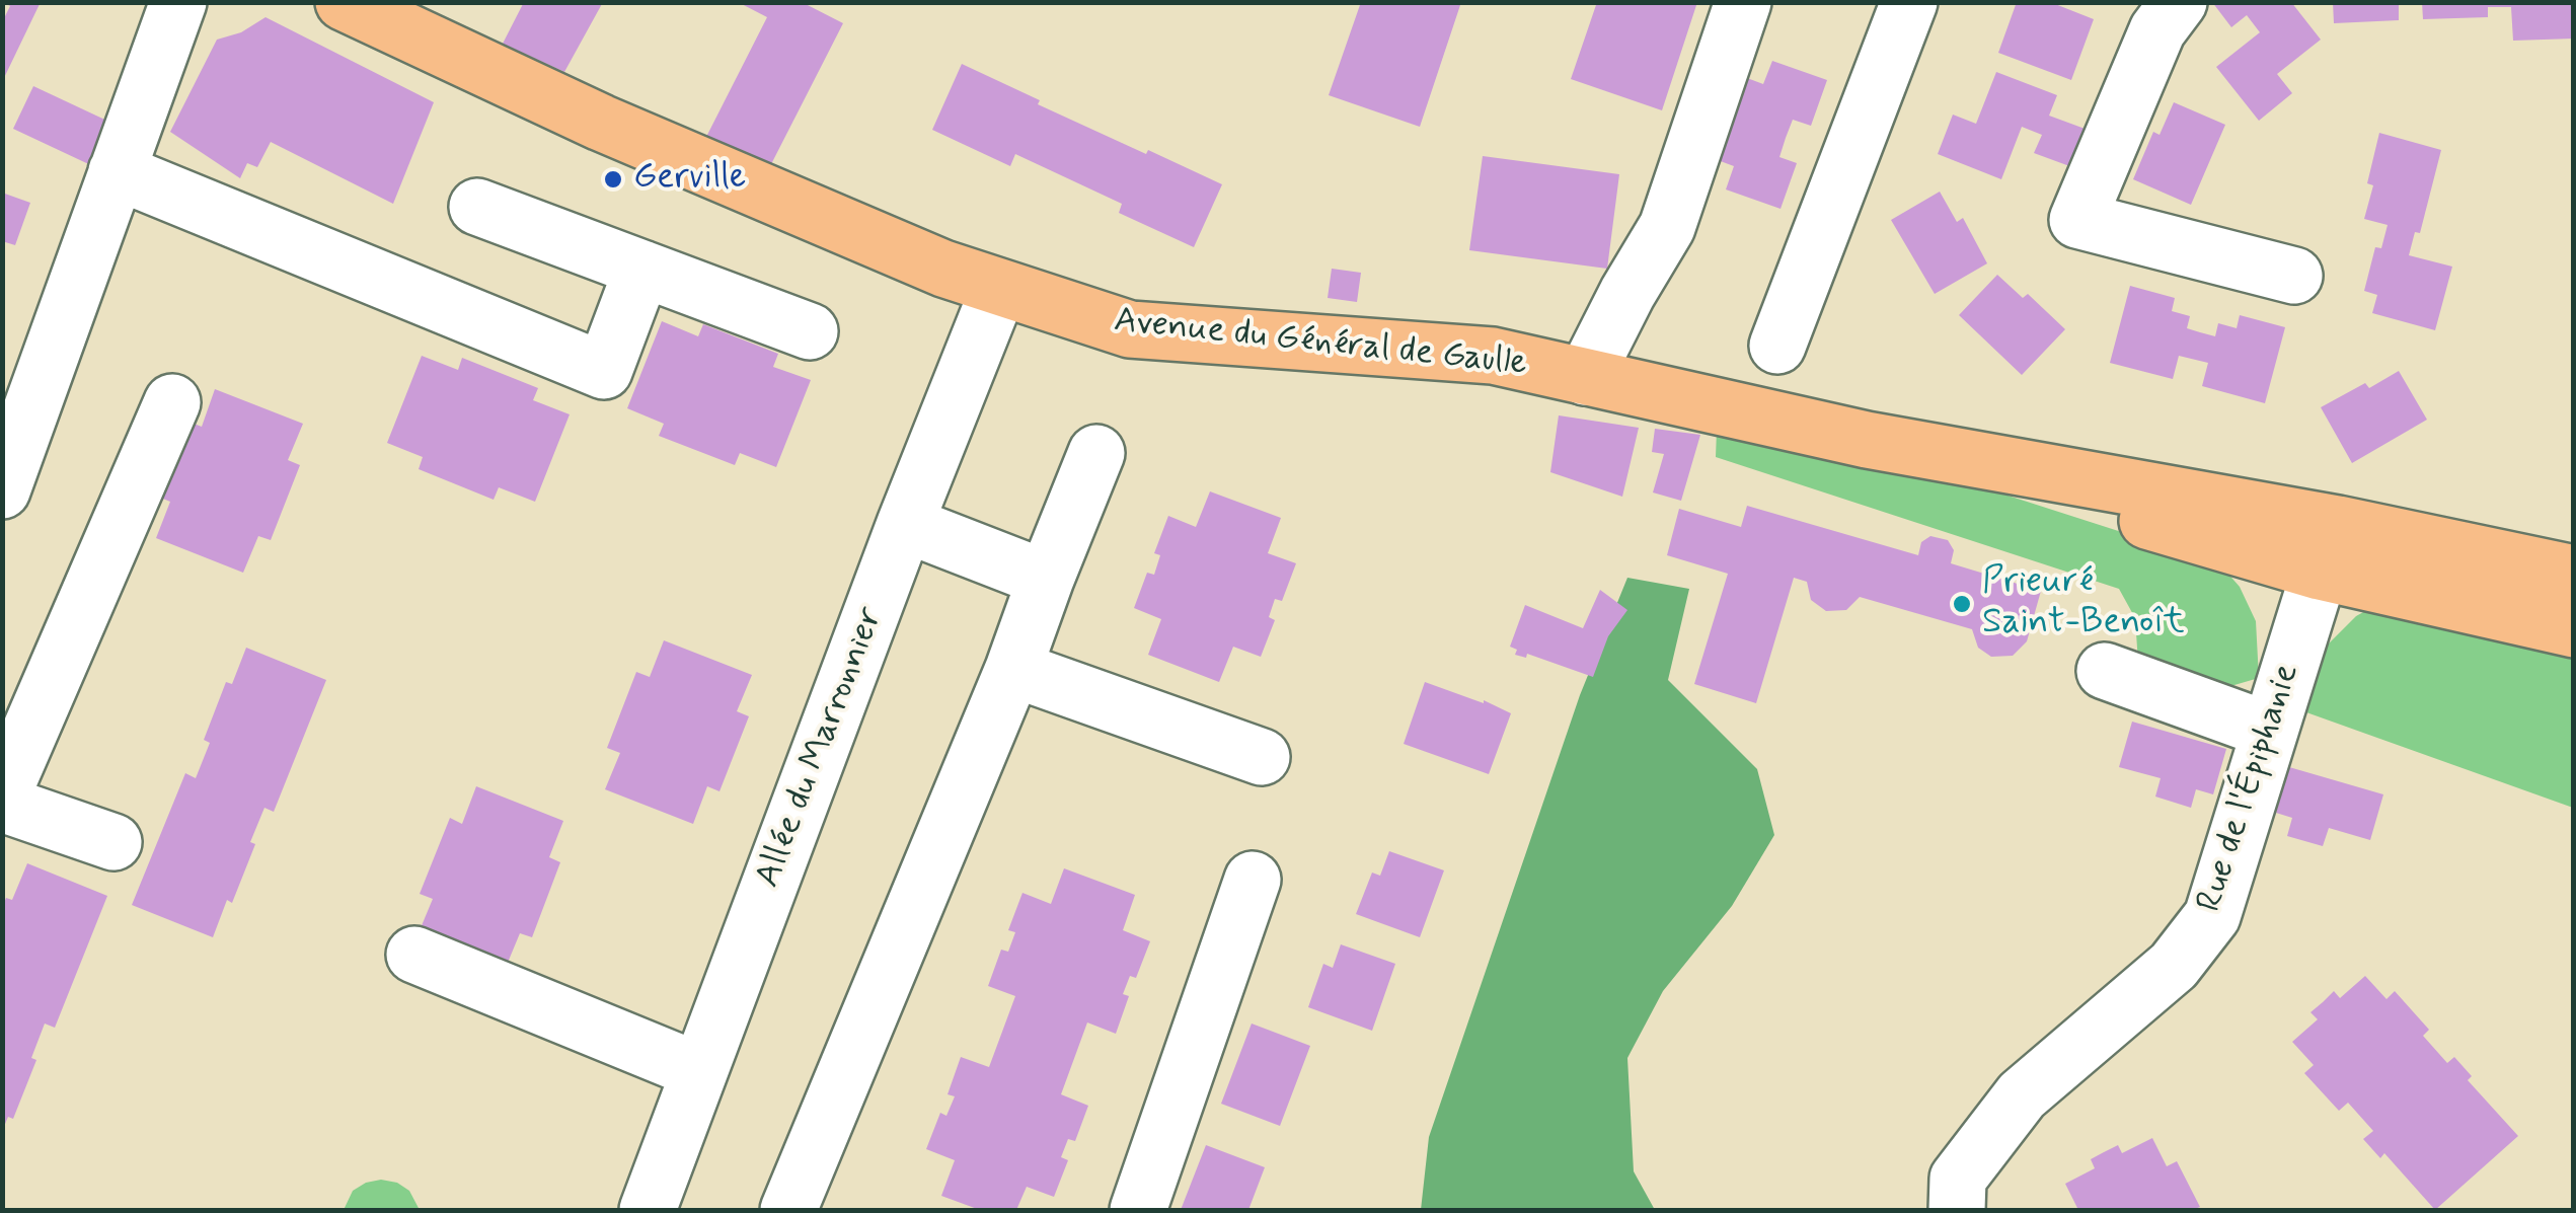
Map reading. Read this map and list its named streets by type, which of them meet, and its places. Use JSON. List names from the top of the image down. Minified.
{"streets":{"main road":["Avenue du Général de Gaulle"],"street":["Allée du Marronnier","Rue de l'Épiphanie"]},"crossings":[["Avenue du Général de Gaulle","Allée du Marronnier"]],"places":["Gerville","Prieuré Saint-Benoît"]}
